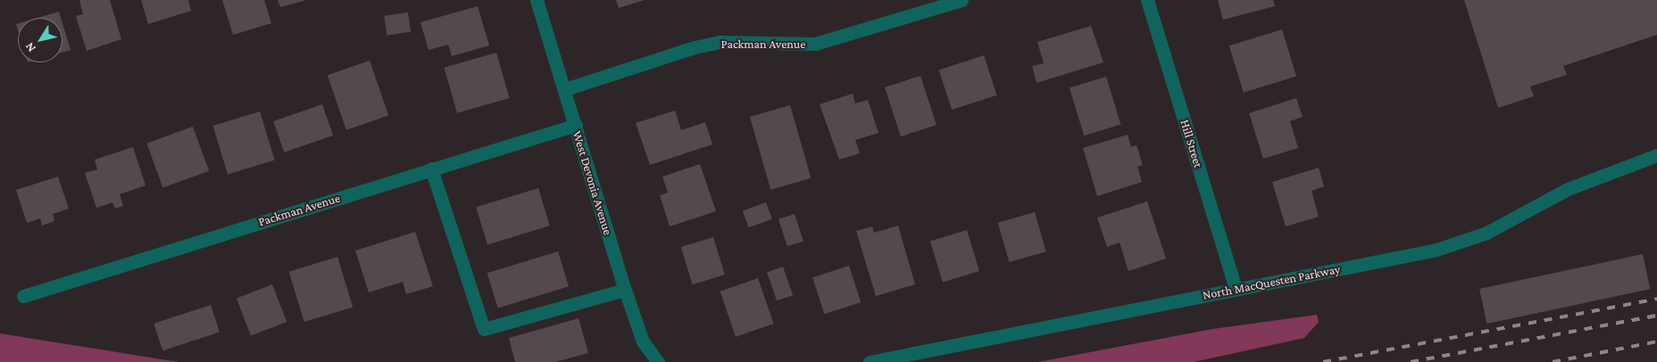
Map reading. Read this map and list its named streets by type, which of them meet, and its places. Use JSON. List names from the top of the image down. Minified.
{"streets":{"street":["Packman Avenue","Hill Street","West Devonia Avenue","North MacQuesten Parkway"]},"crossings":[["Packman Avenue","West Devonia Avenue"],["Hill Street","North MacQuesten Parkway"]],"north":"bottom left"}
